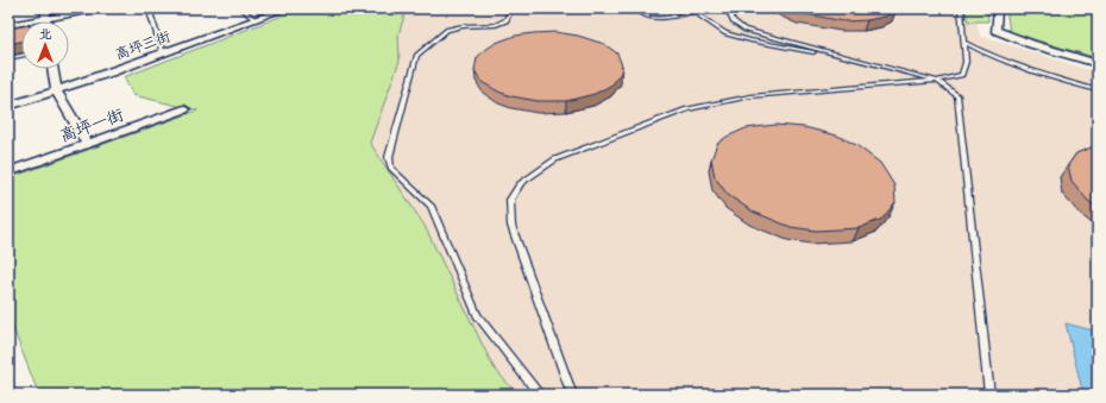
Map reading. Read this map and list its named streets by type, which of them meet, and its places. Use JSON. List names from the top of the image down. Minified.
{"streets":{"street":["高坪三街","高坪一街"]},"north":"top"}
